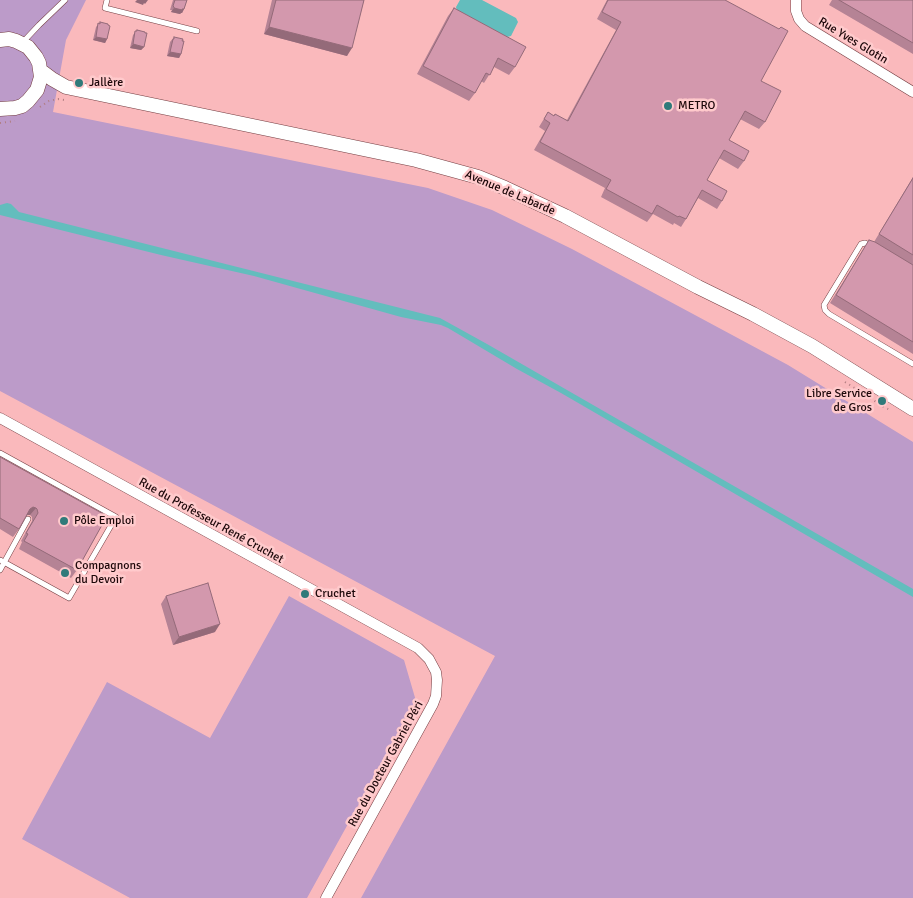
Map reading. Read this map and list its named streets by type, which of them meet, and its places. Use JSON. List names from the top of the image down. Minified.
{"streets":{"main road":["Avenue de Labarde"],"street":["Rue Yves Glotin","Rue du Professeur René Cruchet","Rue du Docteur Gabriel Péri"]},"crossings":[["Rue du Professeur René Cruchet","Rue du Docteur Gabriel Péri"]],"places":["Jallère","METRO","Libre Service de Gros","Pôle Emploi","Compagnons du Devoir","Cruchet"]}
